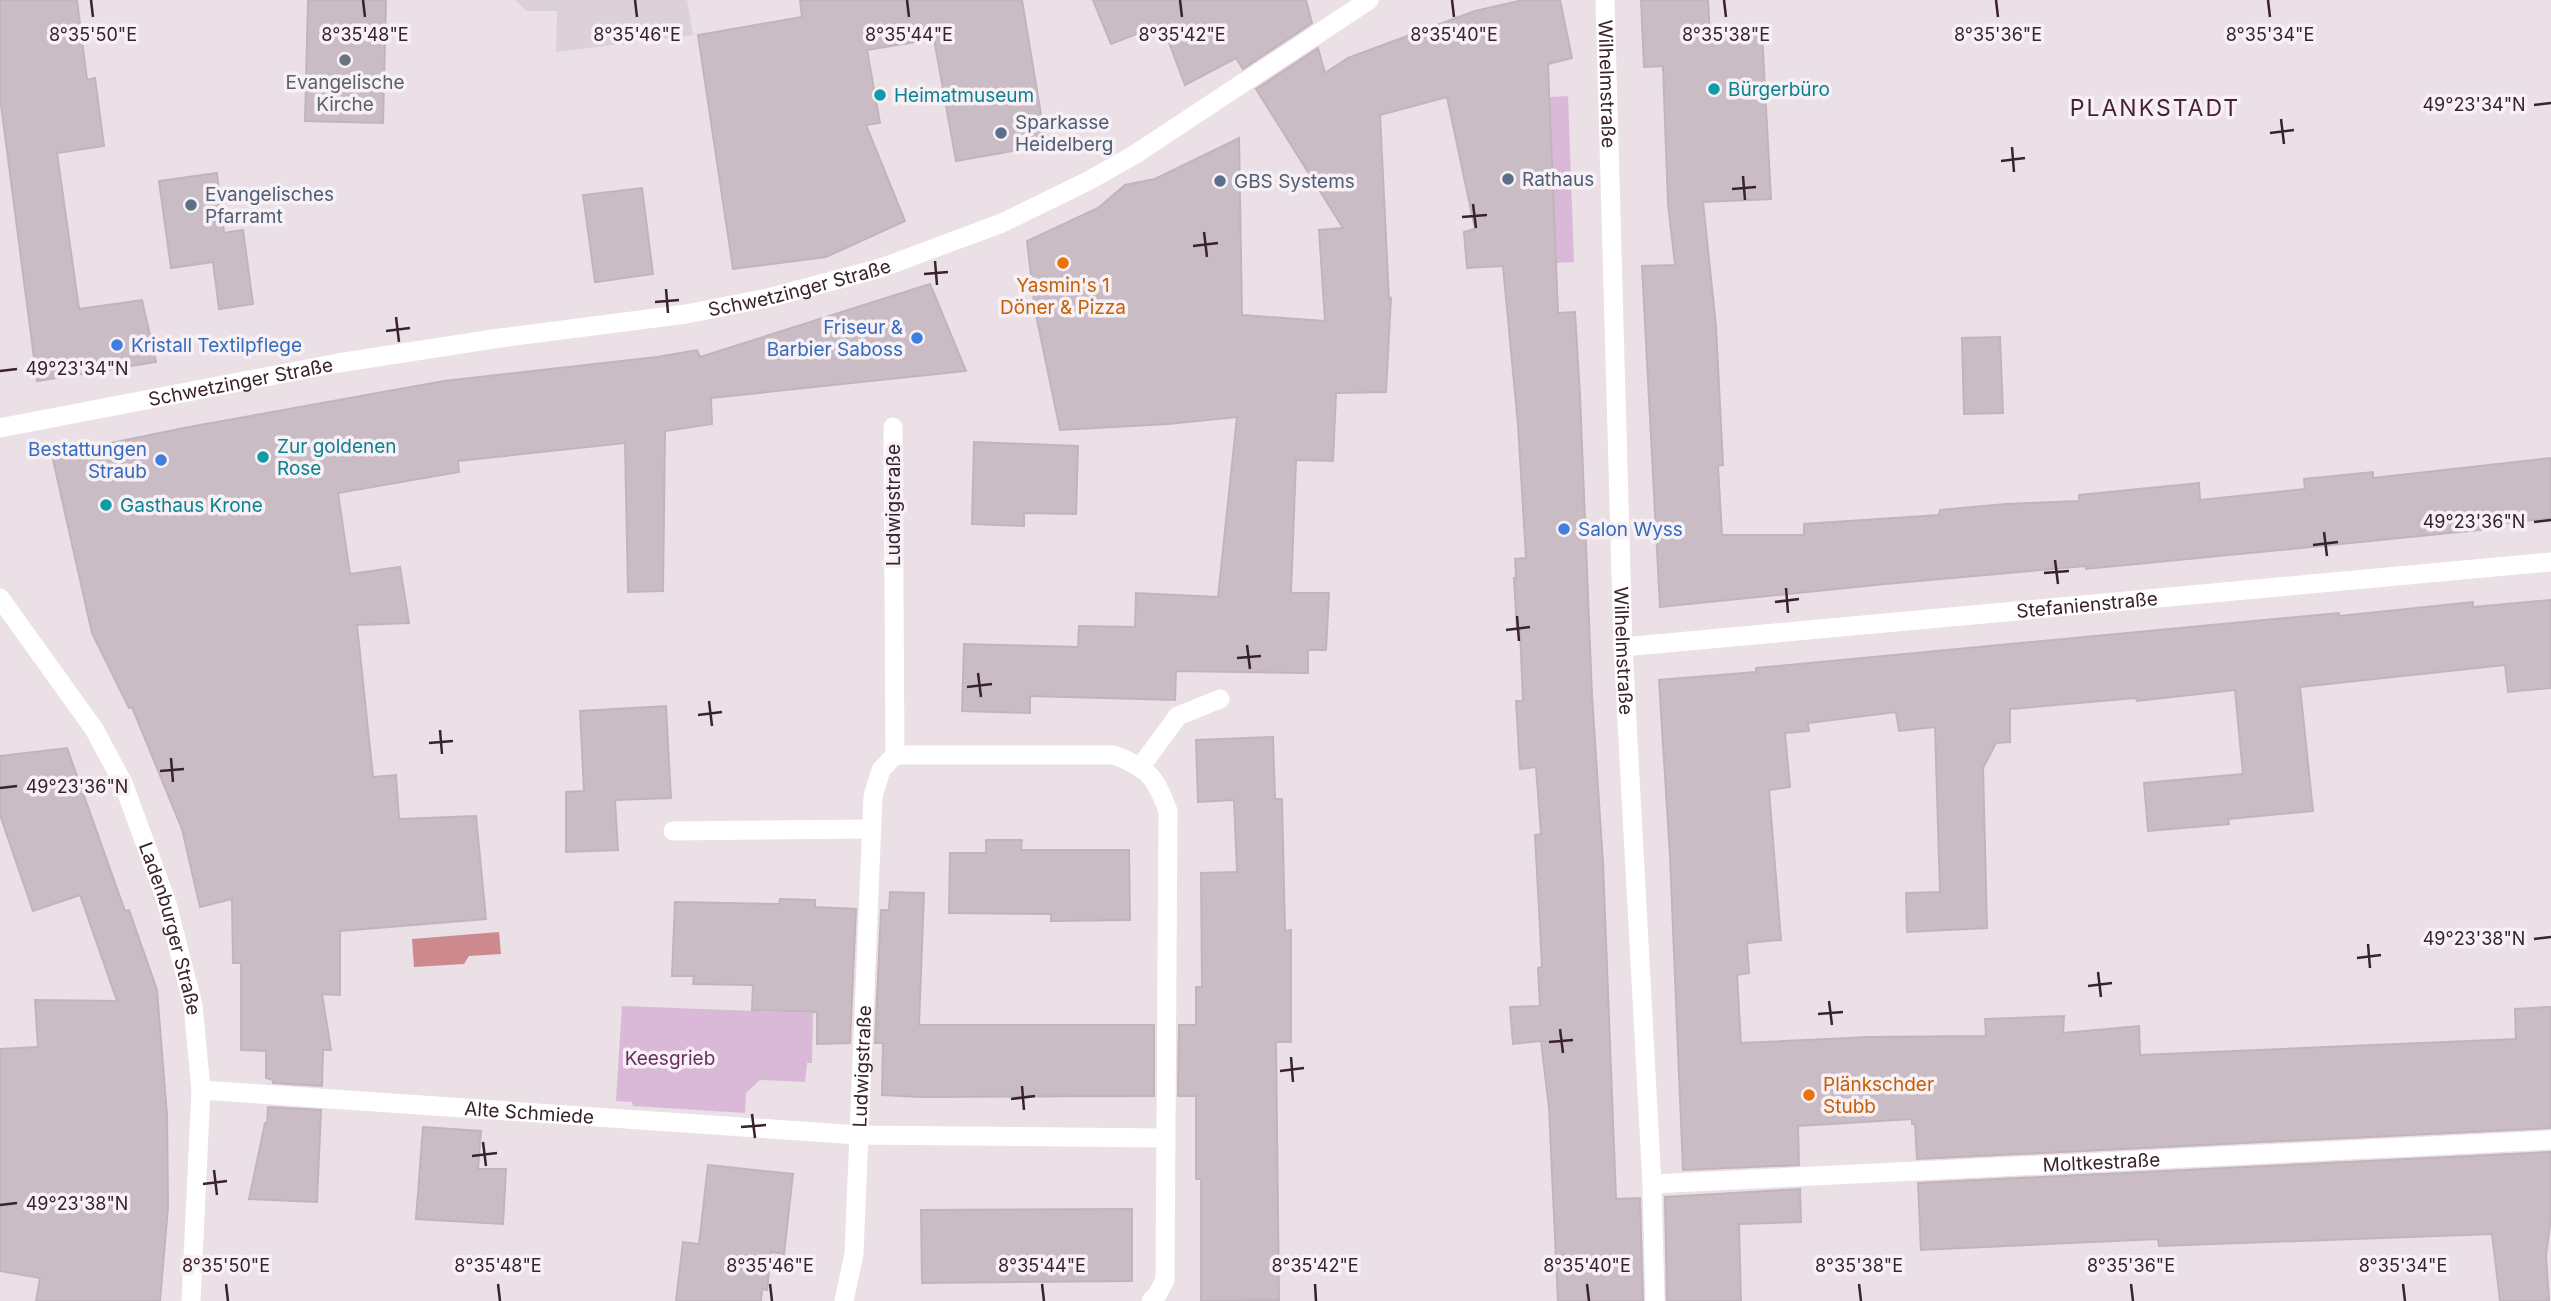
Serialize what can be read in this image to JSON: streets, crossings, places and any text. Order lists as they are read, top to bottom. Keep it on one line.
{"streets":{"street":["Wilhelmstraße","Schwetzinger Straße","Ludwigstraße","Stefanienstraße","Ladenburger Straße","Alte Schmiede","Moltkestraße"]},"crossings":[["Wilhelmstraße","Stefanienstraße"],["Wilhelmstraße","Moltkestraße"],["Ludwigstraße","Alte Schmiede"],["Ladenburger Straße","Alte Schmiede"]],"districts":["PLANKSTADT"],"parks":["Keesgrieb"],"places":["Evangelische Kirche","Bürgerbüro","Heimatmuseum","Sparkasse Heidelberg","Rathaus","GBS Systems","Evangelisches Pfarramt","Yasmin's 1 Döner & Pizza","Friseur & Barbier Saboss","Kristall Textilpflege","Zur goldenen Rose","Bestattungen Straub","Gasthaus Krone","Salon Wyss","Plänkschder Stubb"],"coordinates":["8°35'50\"E","8°35'48\"E","8°35'46\"E","8°35'44\"E","8°35'42\"E","8°35'40\"E","8°35'38\"E","8°35'36\"E","8°35'34\"E","49°23'34\"N","49°23'36\"N","49°23'38\"N"]}
